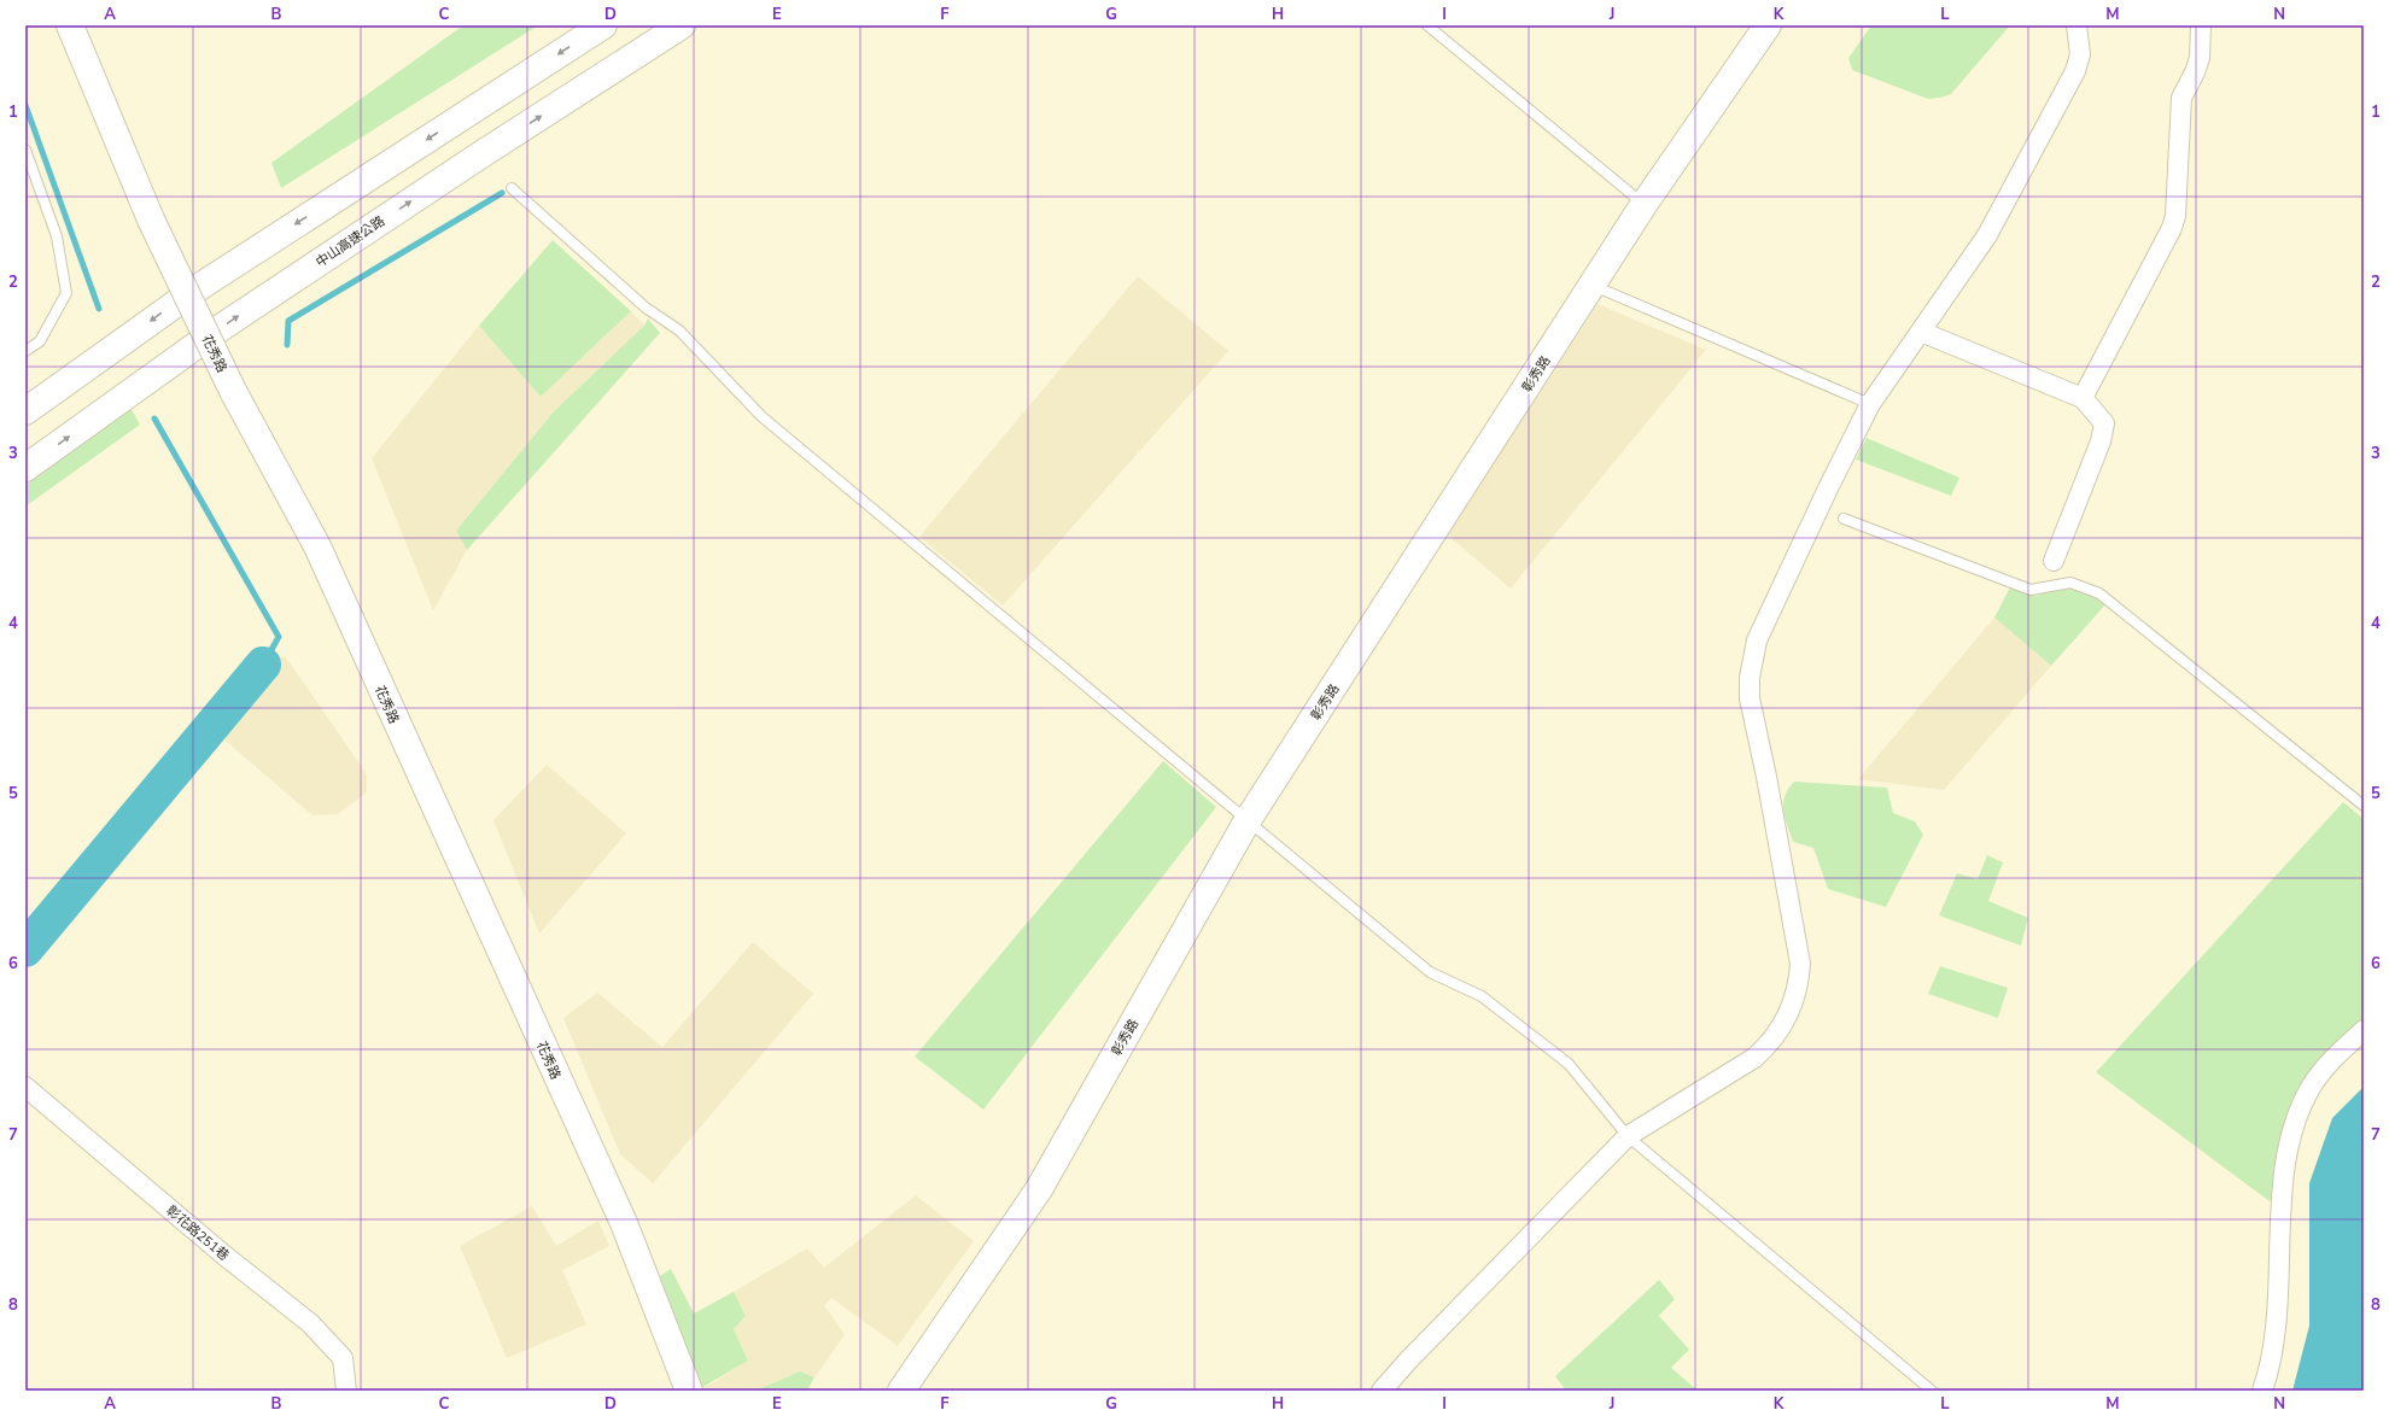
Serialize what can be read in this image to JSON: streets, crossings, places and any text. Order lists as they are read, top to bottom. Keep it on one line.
{"streets":{"main road":["中山高速公路","花秀路","彰秀路"],"street":["彰花路251巷"]},"grid":{"columns":["A","B","C","D","E","F","G","H","I","J","K","L","M","N"],"rows":["1","2","3","4","5","6","7","8"]}}
